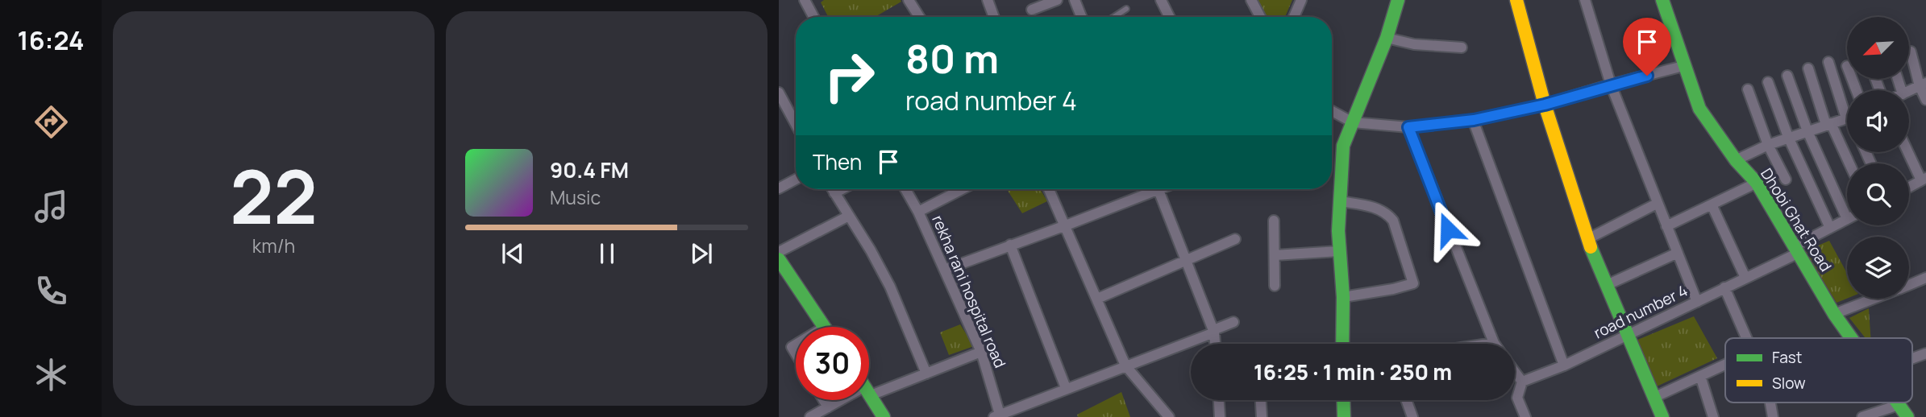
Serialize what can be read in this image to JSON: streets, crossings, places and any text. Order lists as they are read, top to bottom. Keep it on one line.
{"streets":{"main road":["Dhobi Ghat Road"],"street":["rekha rani hospital road","road number 4"]},"crossings":[["Dhobi Ghat Road","road number 4"]],"legend":["Fast","Slow"],"north":"bottom left","page":{"tabs":"16:24","tile":["22","km/h"],"turn":["80 m","road number 4"],"then":"Then","song":["90.4 FM","Music"],"limit":"30","trip":"16:25 · 1 min · 250 m"}}
